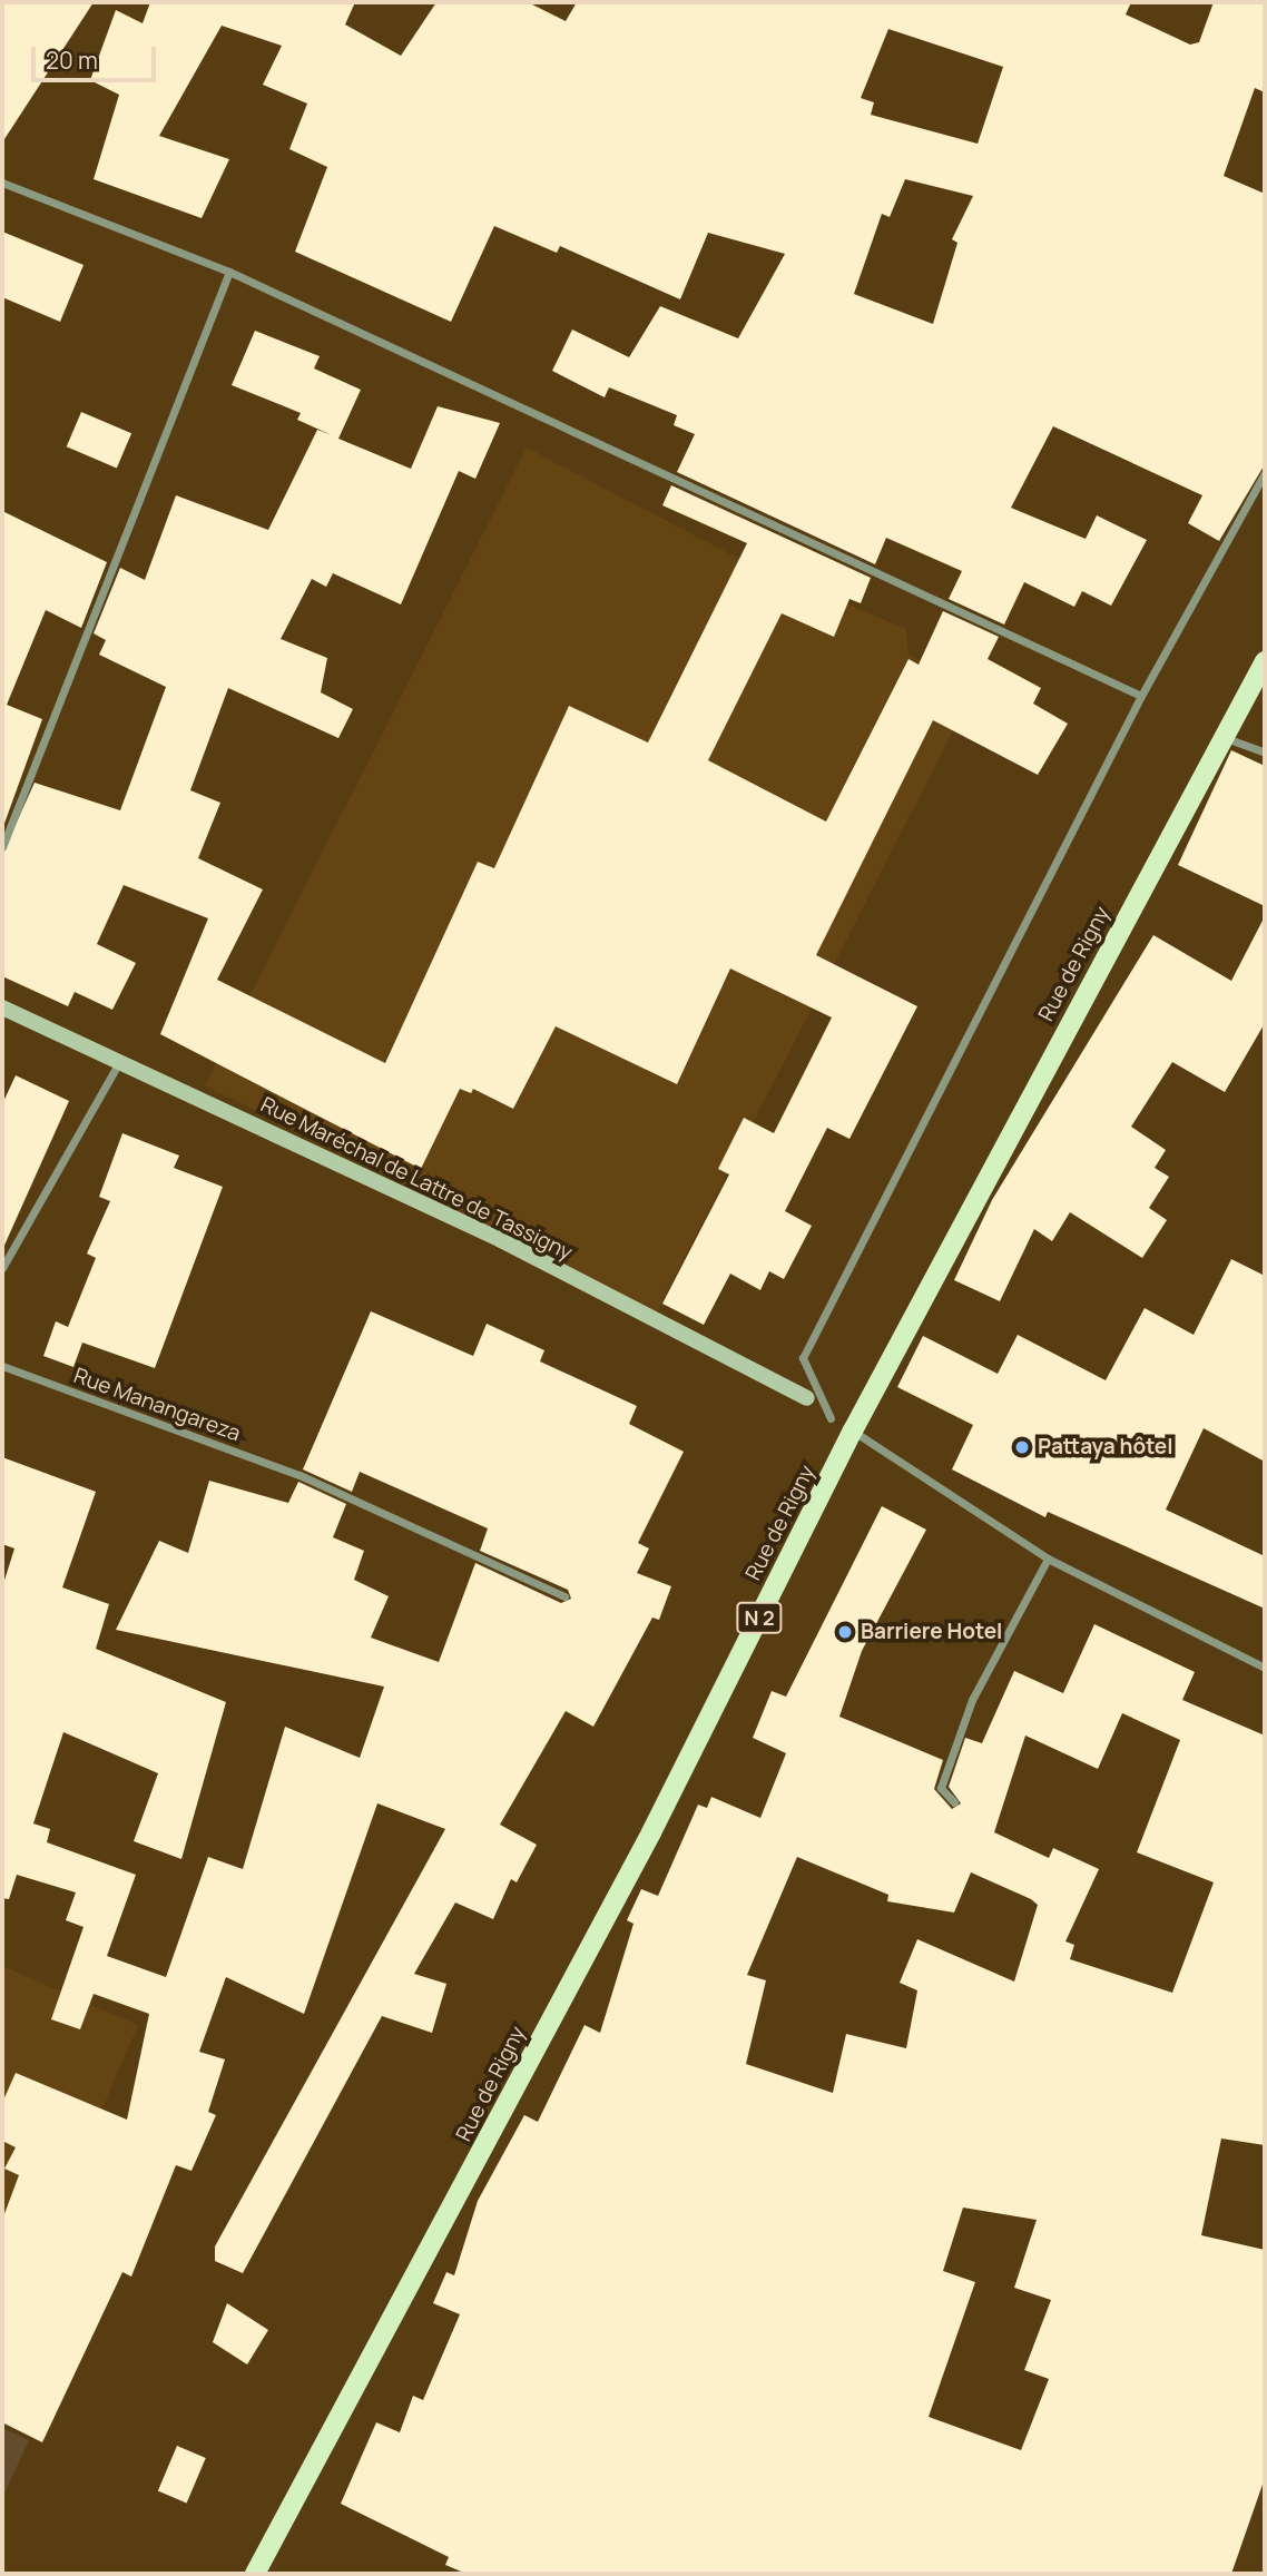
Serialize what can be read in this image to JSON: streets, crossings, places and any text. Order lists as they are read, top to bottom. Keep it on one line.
{"streets":{"main road":["Rue de Rigny","N 2"],"street":["Rue Maréchal de Lattre de Tassigny","Rue Manangareza"]},"places":["Pattaya hôtel","Barriere Hotel"],"scale_bar":"20 m"}
